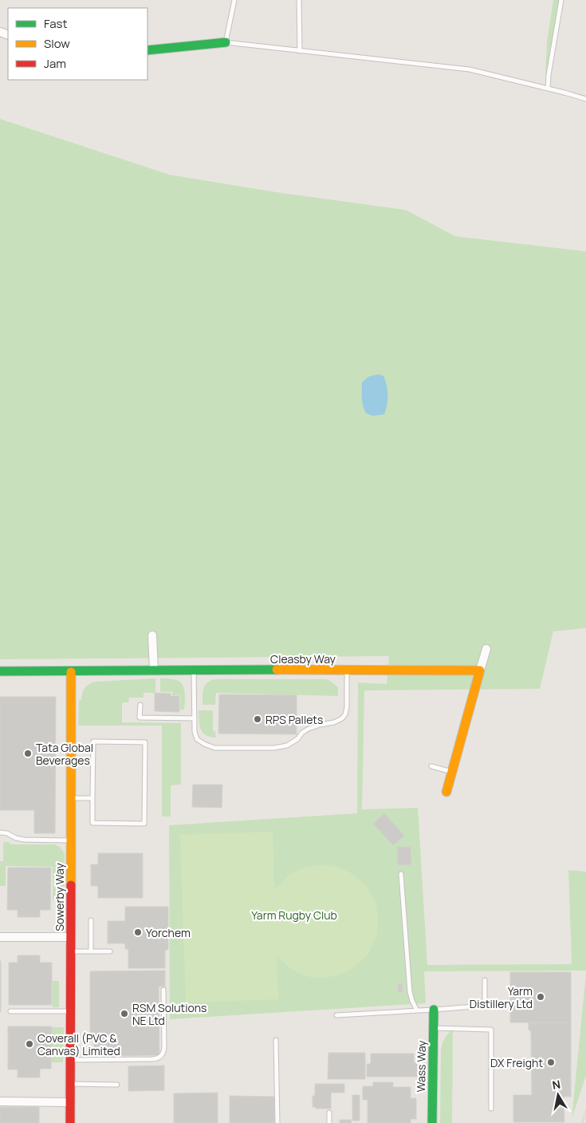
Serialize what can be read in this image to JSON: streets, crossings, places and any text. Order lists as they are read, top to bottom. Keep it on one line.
{"streets":{"street":["Cleasby Way","Sowerby Way","Wass Way"]},"crossings":[["Cleasby Way","Sowerby Way"]],"parks":["Yarm Rugby Club"],"places":["RPS Pallets","Tata Global Beverages","Yorchem","Yarm Distillery Ltd","RSM Solutions NE Ltd","Coverall (PVC & Canvas) Limited","DX Freight"],"legend":["Fast","Slow","Jam"],"north":"top"}
